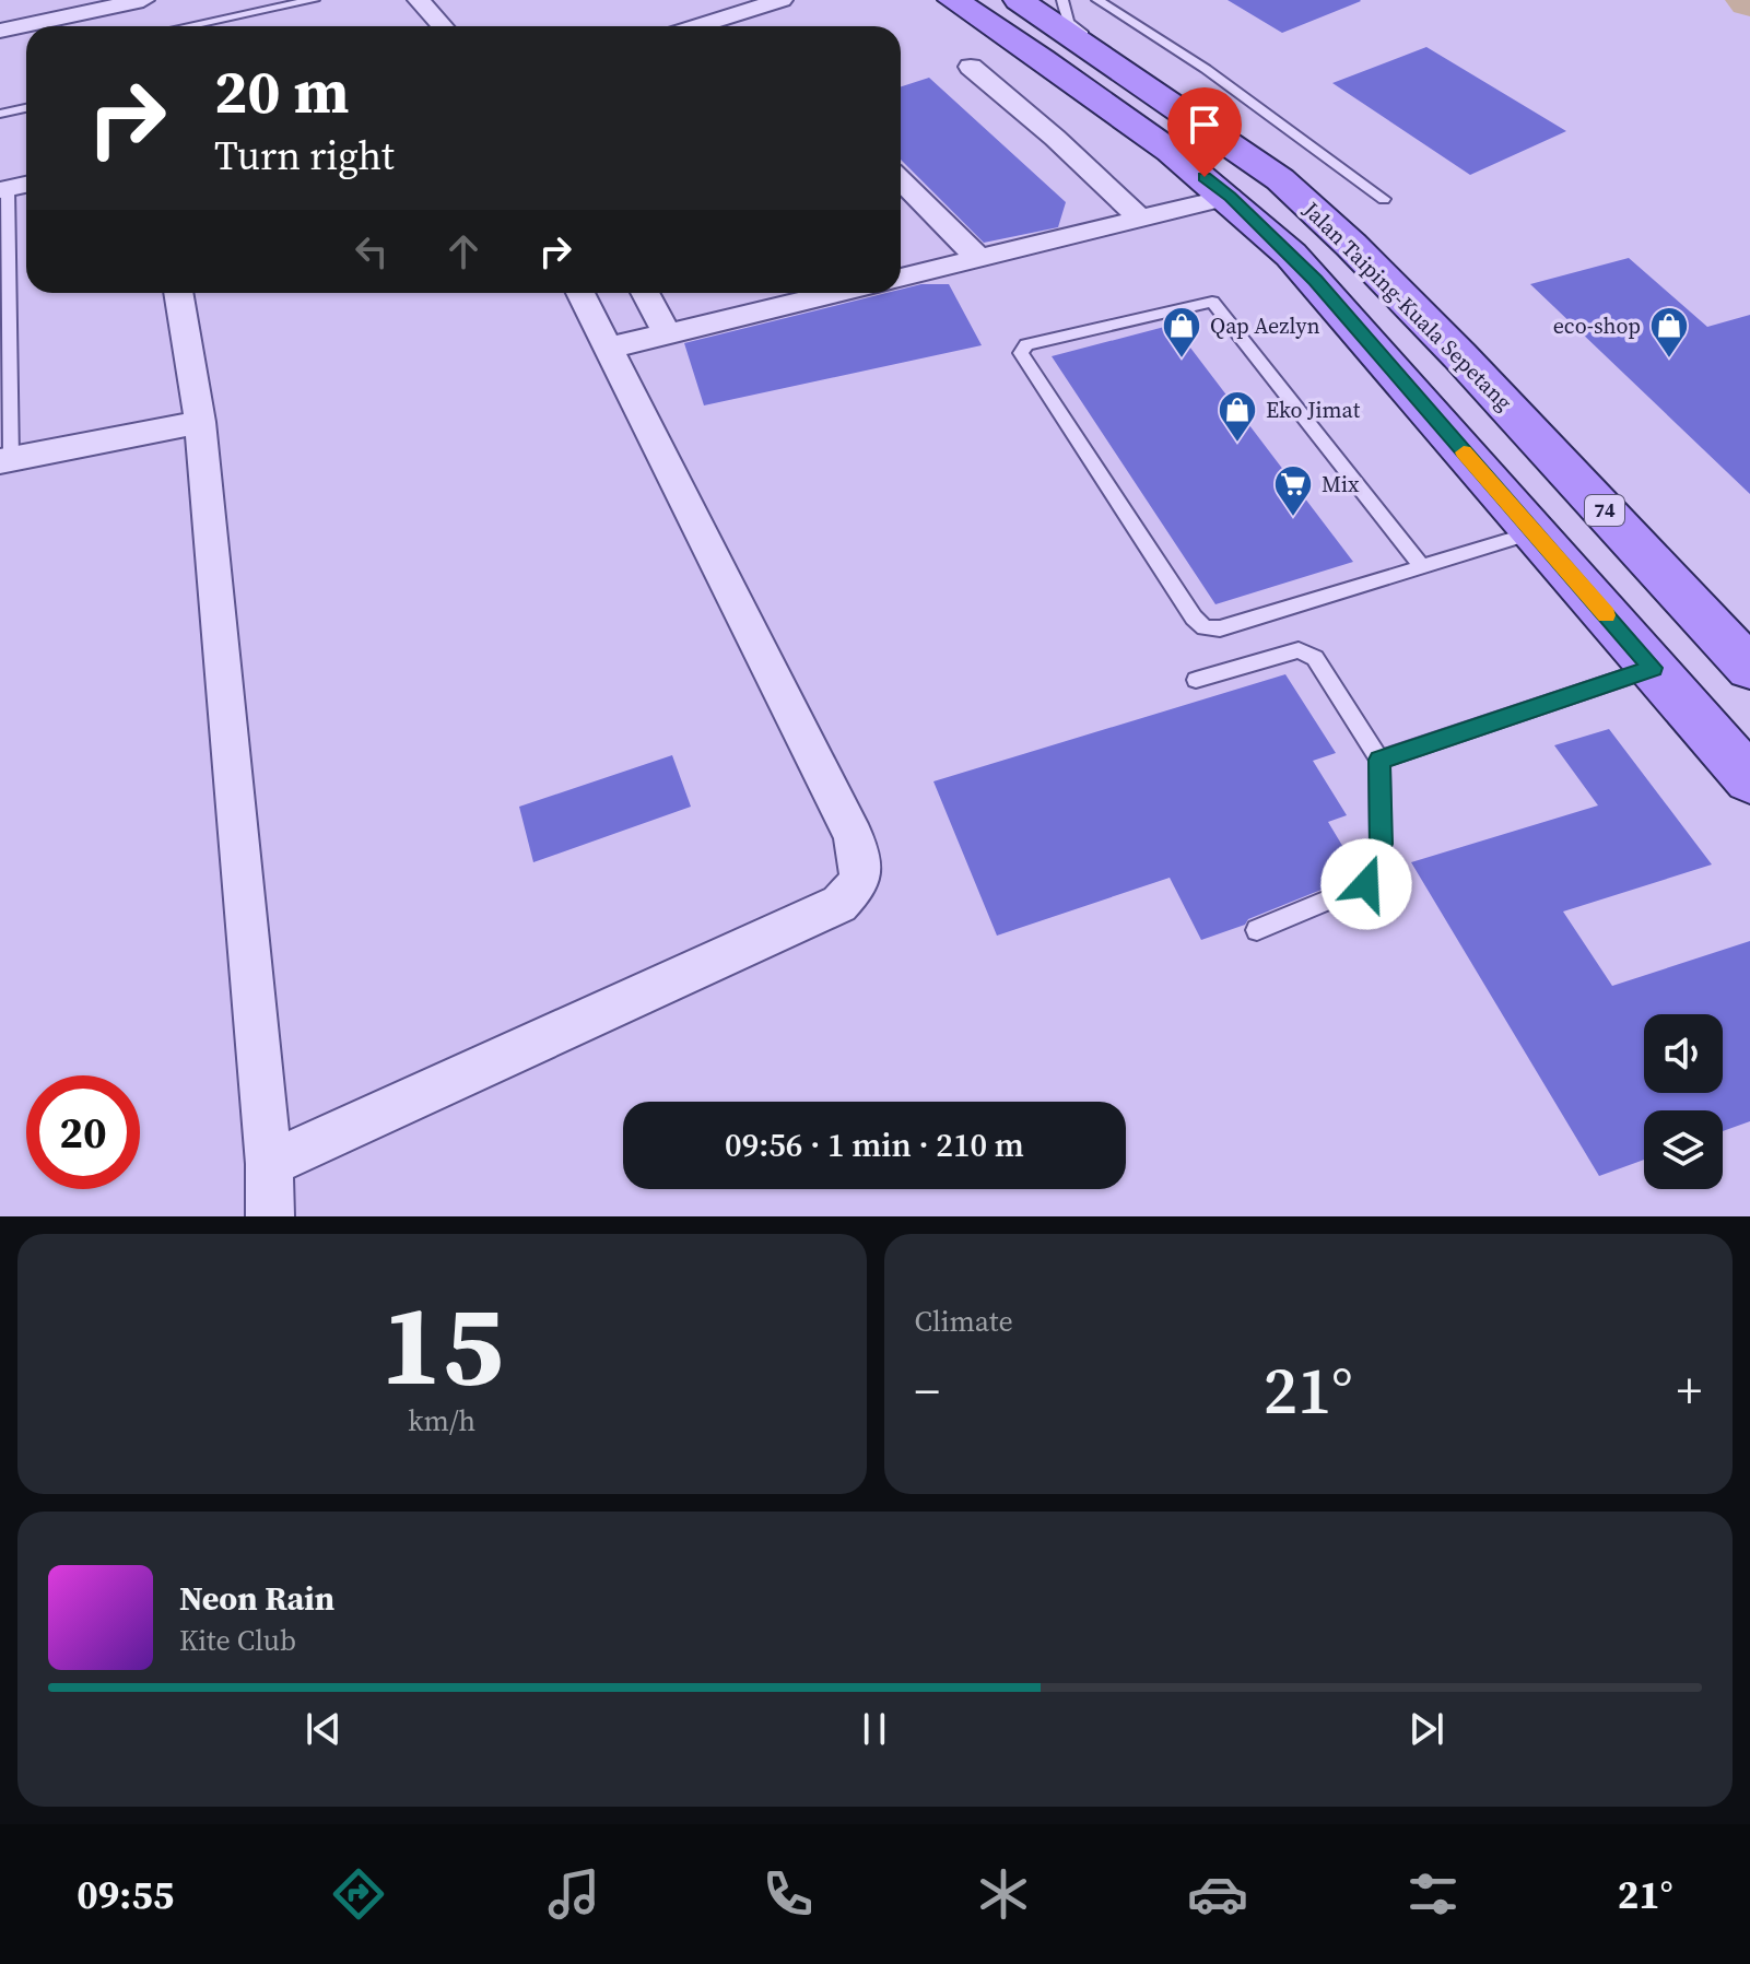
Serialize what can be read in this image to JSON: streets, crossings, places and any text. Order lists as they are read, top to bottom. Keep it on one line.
{"streets":{"main road":["Jalan Taiping-Kuala Sepetang","74"]},"places":{"shop":["Qap Aezlyn","eco-shop","Eko Jimat"],"supermarket":["Mix"]},"page":{"turn":["20 m","Turn right"],"limit":"20","trip":"09:56 · 1 min · 210 m","tile":[["15","km/h"],"Climate"],"heat":["−","21°","+"],"song":["Neon Rain","Kite Club"],"tabs":["09:55","21°"]}}
